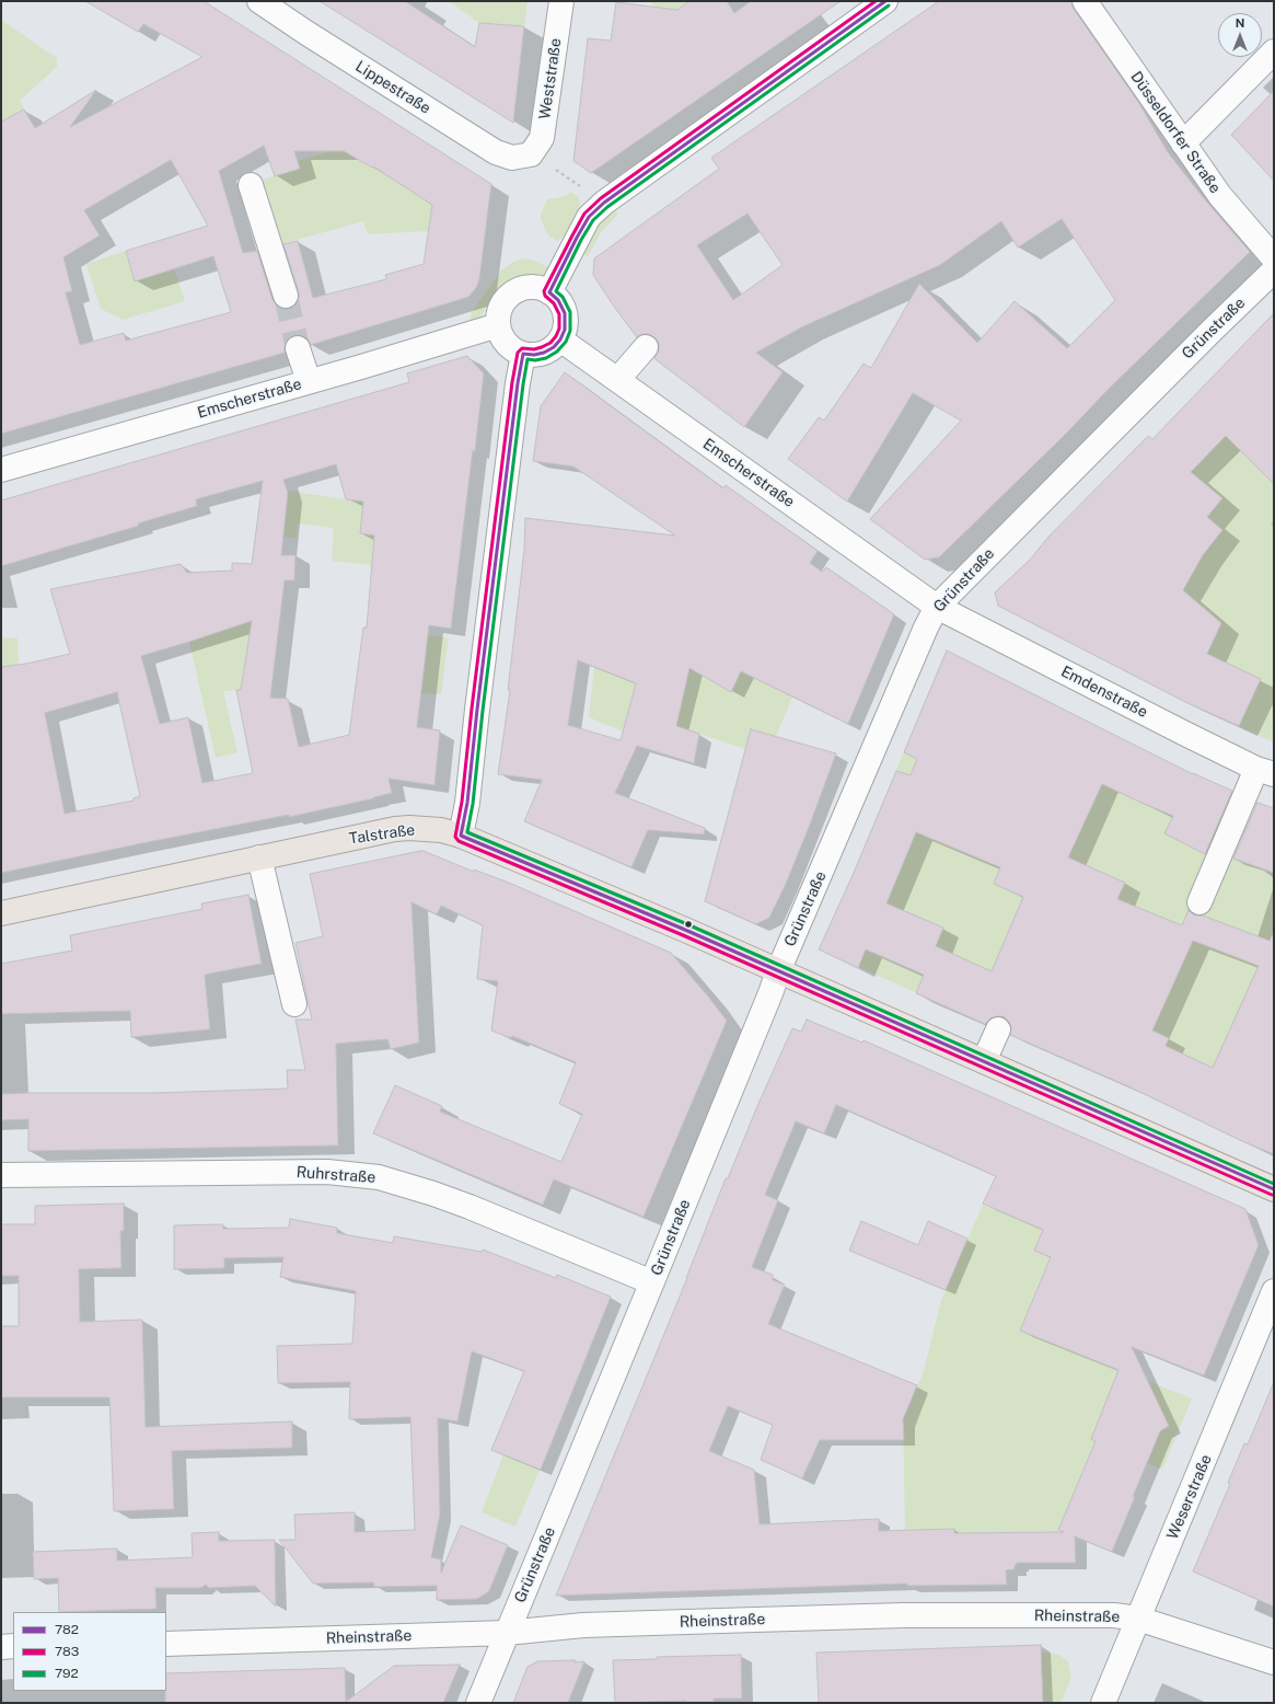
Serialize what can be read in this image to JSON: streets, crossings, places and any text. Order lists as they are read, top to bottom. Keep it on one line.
{"streets":{"main road":["Talstraße"],"street":["Weststraße","Lippestraße","Düsseldorfer Straße","Grünstraße","Emscherstraße","Emdenstraße","Ruhrstraße","Weserstraße","Rheinstraße"]},"crossings":[["Weststraße","Lippestraße"],["Grünstraße","Emscherstraße"],["Grünstraße","Emdenstraße"],["Grünstraße","Talstraße"],["Grünstraße","Ruhrstraße"],["Grünstraße","Rheinstraße"],["Emscherstraße","Emdenstraße"],["Weserstraße","Rheinstraße"]],"lines":["transit line 782","transit line 783","transit line 792"],"legend":["782","783","792"],"north":"top"}
